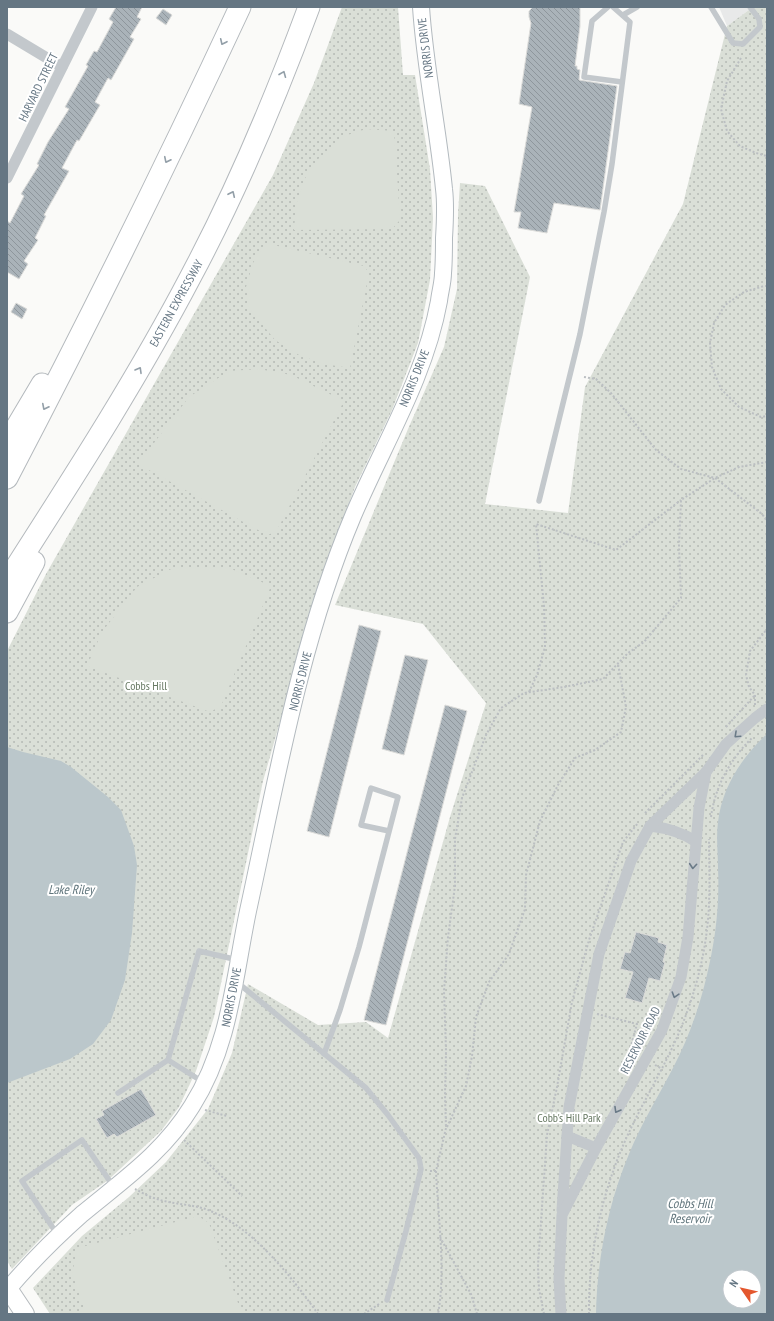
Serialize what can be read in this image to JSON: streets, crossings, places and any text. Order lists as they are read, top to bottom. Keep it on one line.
{"streets":{"highway":["EASTERN EXPRESSWAY"],"street":["NORRIS DRIVE","HARVARD STREET","RESERVOIR ROAD"]},"water":["Lake Riley","Cobbs Hill Reservoir"],"parks":["Cobbs Hill","Cobb's Hill Park"],"north":"top left"}
